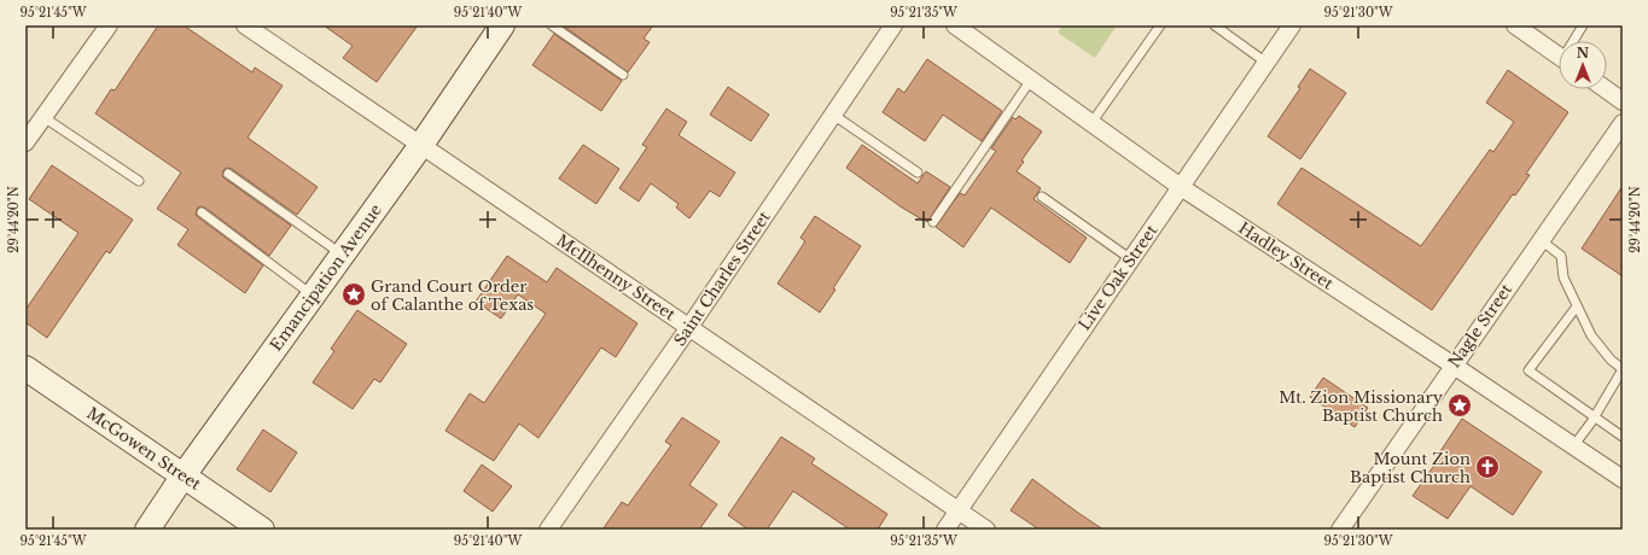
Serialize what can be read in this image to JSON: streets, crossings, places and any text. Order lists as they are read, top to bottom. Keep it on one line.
{"streets":{"main road":["Emancipation Avenue","McGowen Street"],"street":["Hadley Street","McIlhenny Street","Live Oak Street","Saint Charles Street","Nagle Street"]},"crossings":[["Hadley Street","Live Oak Street"],["Hadley Street","Nagle Street"],["Emancipation Avenue","McIlhenny Street"],["Emancipation Avenue","McGowen Street"],["McIlhenny Street","Live Oak Street"],["McIlhenny Street","Saint Charles Street"]],"places":{"place":["Grand Court Order of Calanthe of Texas","Mt. Zion Missionary Baptist Church"],"church":["Mount Zion Baptist Church"]},"north":"top","coordinates":["95°21'45\"W","95°21'40\"W","95°21'35\"W","95°21'30\"W","29°44'20\"N"]}
